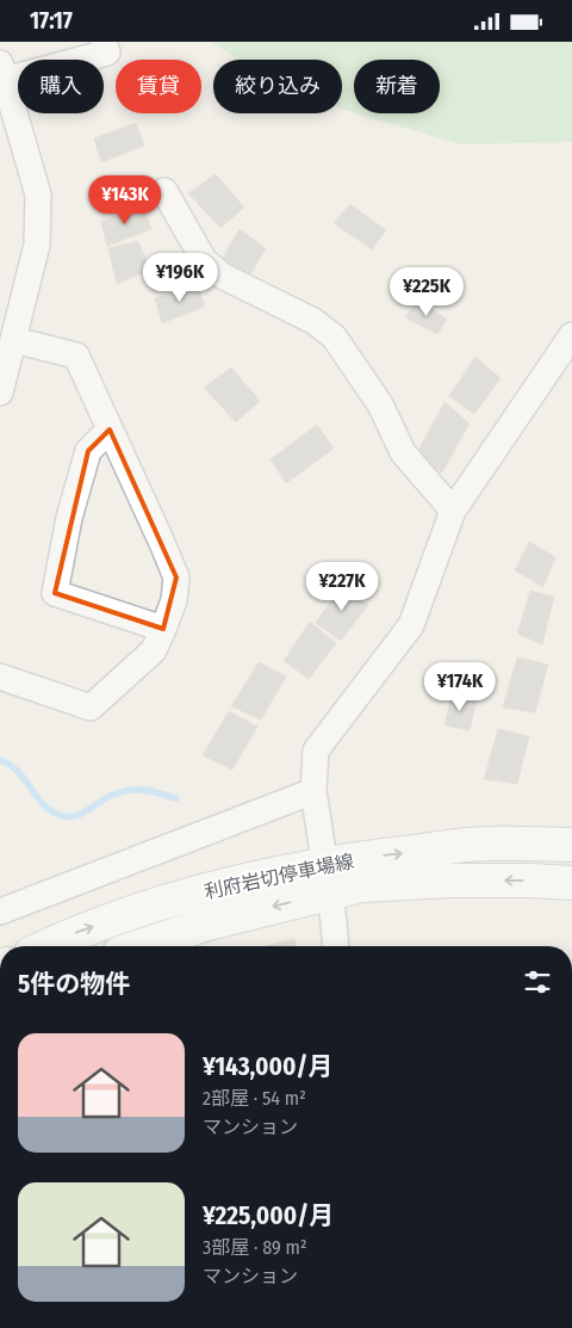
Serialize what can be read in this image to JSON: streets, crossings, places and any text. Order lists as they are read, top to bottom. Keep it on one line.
{"streets":{"main road":["利府岩切停車場線"]},"page":{"status":"17:17","chip":["購入","賃貸","絞り込み","新着"],"price":["¥143K","¥196K","¥225K","¥227K","¥174K"],"heading":"5件の物件","list":[{"name":"¥143,000/月","note":"2部屋 · 54 m² · マンション"},{"name":"¥225,000/月","note":"3部屋 · 89 m² · マンション"}]}}
